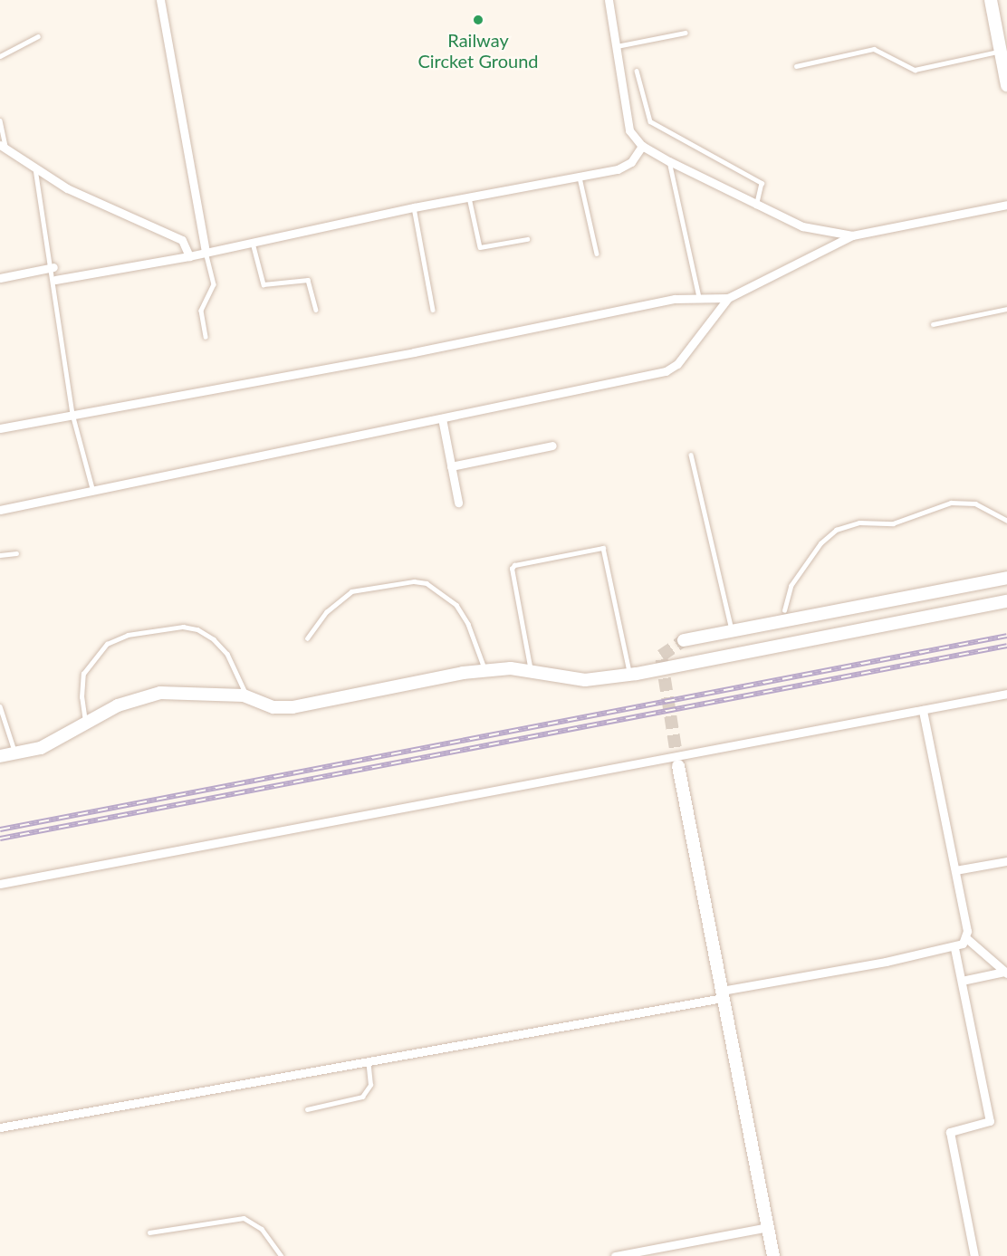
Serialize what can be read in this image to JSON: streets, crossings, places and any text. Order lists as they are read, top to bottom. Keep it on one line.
{"places":["Railway Circket Ground"]}
